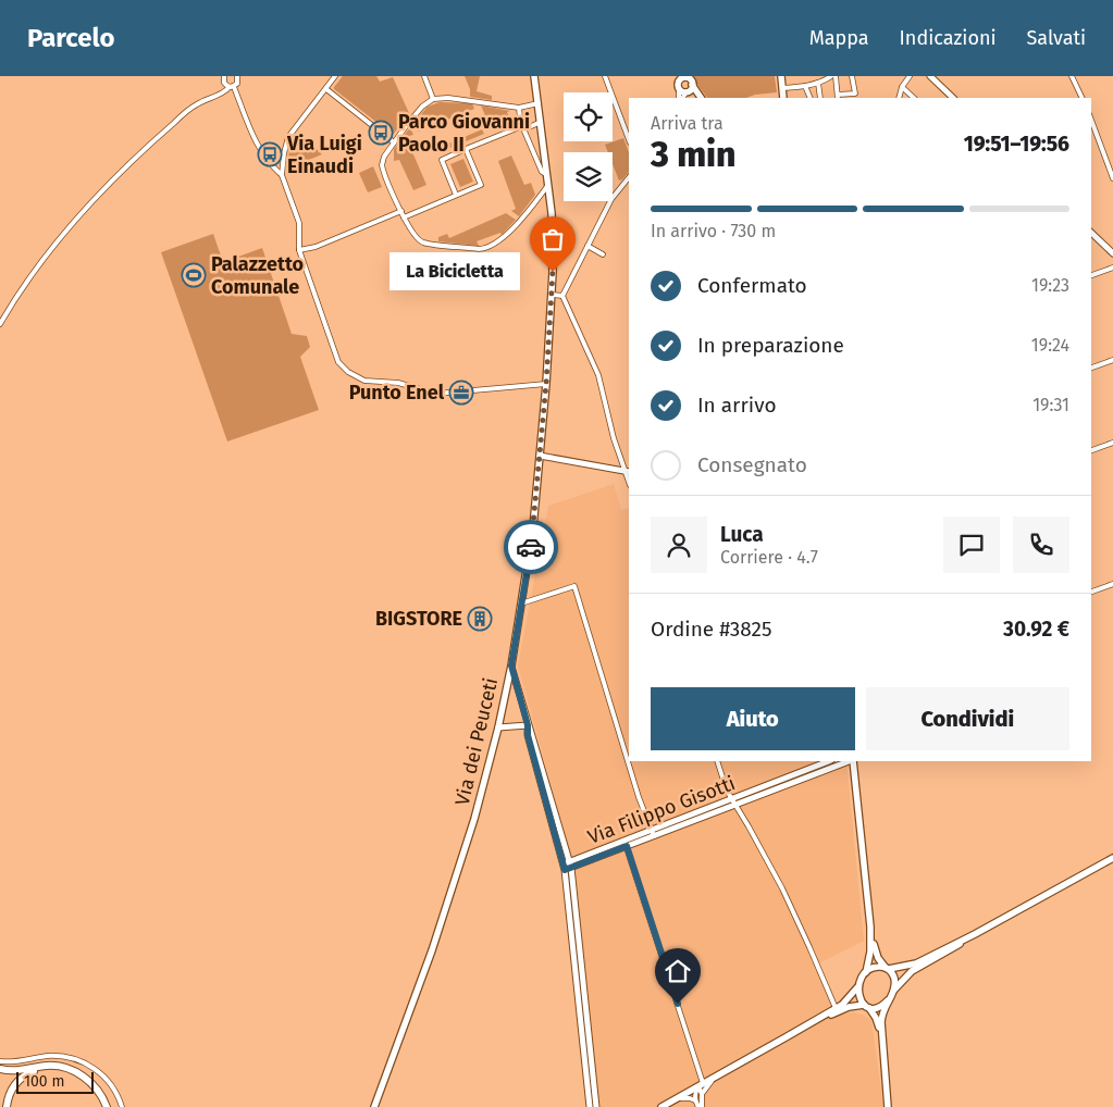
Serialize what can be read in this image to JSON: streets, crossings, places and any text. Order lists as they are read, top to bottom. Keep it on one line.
{"streets":{"main road":["Via dei Peuceti"],"street":["Via Filippo Gisotti"]},"places":{"bus stop":["Parco Giovanni Paolo II","Via Luigi Einaudi"],"other":["La Bicicletta"],"sports":["Palazzetto Comunale"],"office":["Punto Enel"],"building":["BIGSTORE"]},"scale_bar":"100 m","page":{"header":"Parcelo","nav":["Mappa","Indicazioni","Salvati"],"heading":["3 min","Arriva tra","19:51–19:56"],"panel":["Luca","Corriere · 4.7","Ordine #3825","30.92 €"],"bar":"In arrivo · 730 m","bubble":"La Bicicletta","list":[["Confermato","19:23"],["In preparazione","19:24"],["In arrivo","19:31"],"Consegnato"],"buttons":["Aiuto","Condividi"],"scale":"100 m"}}
